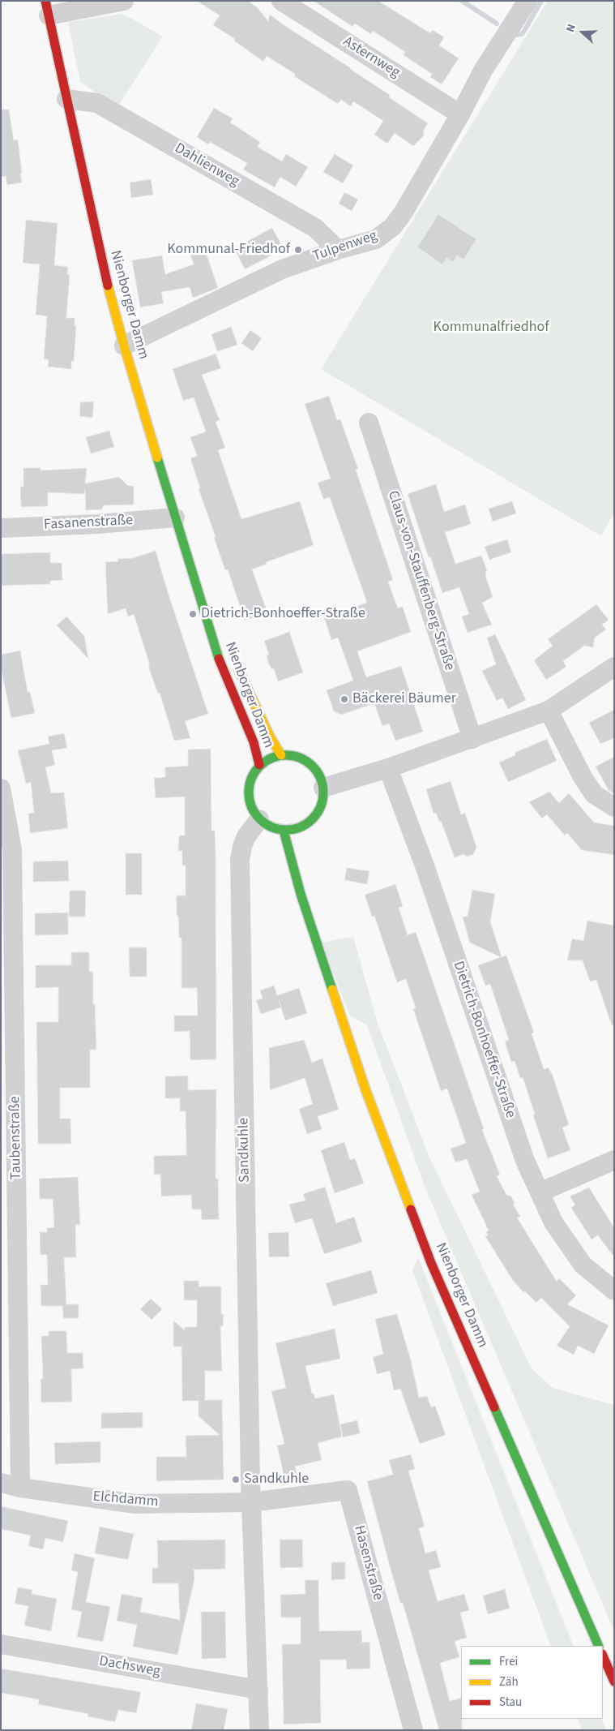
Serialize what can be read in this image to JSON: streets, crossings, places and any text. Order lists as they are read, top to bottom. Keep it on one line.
{"streets":{"street":["Asternweg","Dahlienweg","Tulpenweg","Nienborger Damm","Fasanenstraße","Claus-von-Stauffenberg-Straße","Dietrich-Bonhoeffer-Straße","Taubenstraße","Sandkuhle","Elchdamm","Hasenstraße","Dachsweg"]},"crossings":[["Asternweg","Tulpenweg"],["Dahlienweg","Tulpenweg"],["Dahlienweg","Nienborger Damm"],["Tulpenweg","Nienborger Damm"],["Nienborger Damm","Fasanenstraße"],["Nienborger Damm","Sandkuhle"],["Taubenstraße","Elchdamm"],["Sandkuhle","Elchdamm"],["Sandkuhle","Hasenstraße"],["Sandkuhle","Dachsweg"],["Elchdamm","Hasenstraße"]],"parks":["Kommunalfriedhof"],"places":["Kommunal-Friedhof","Dietrich-Bonhoeffer-Straße","Bäckerei Bäumer","Sandkuhle"],"legend":["Frei","Zäh","Stau"],"north":"left"}
